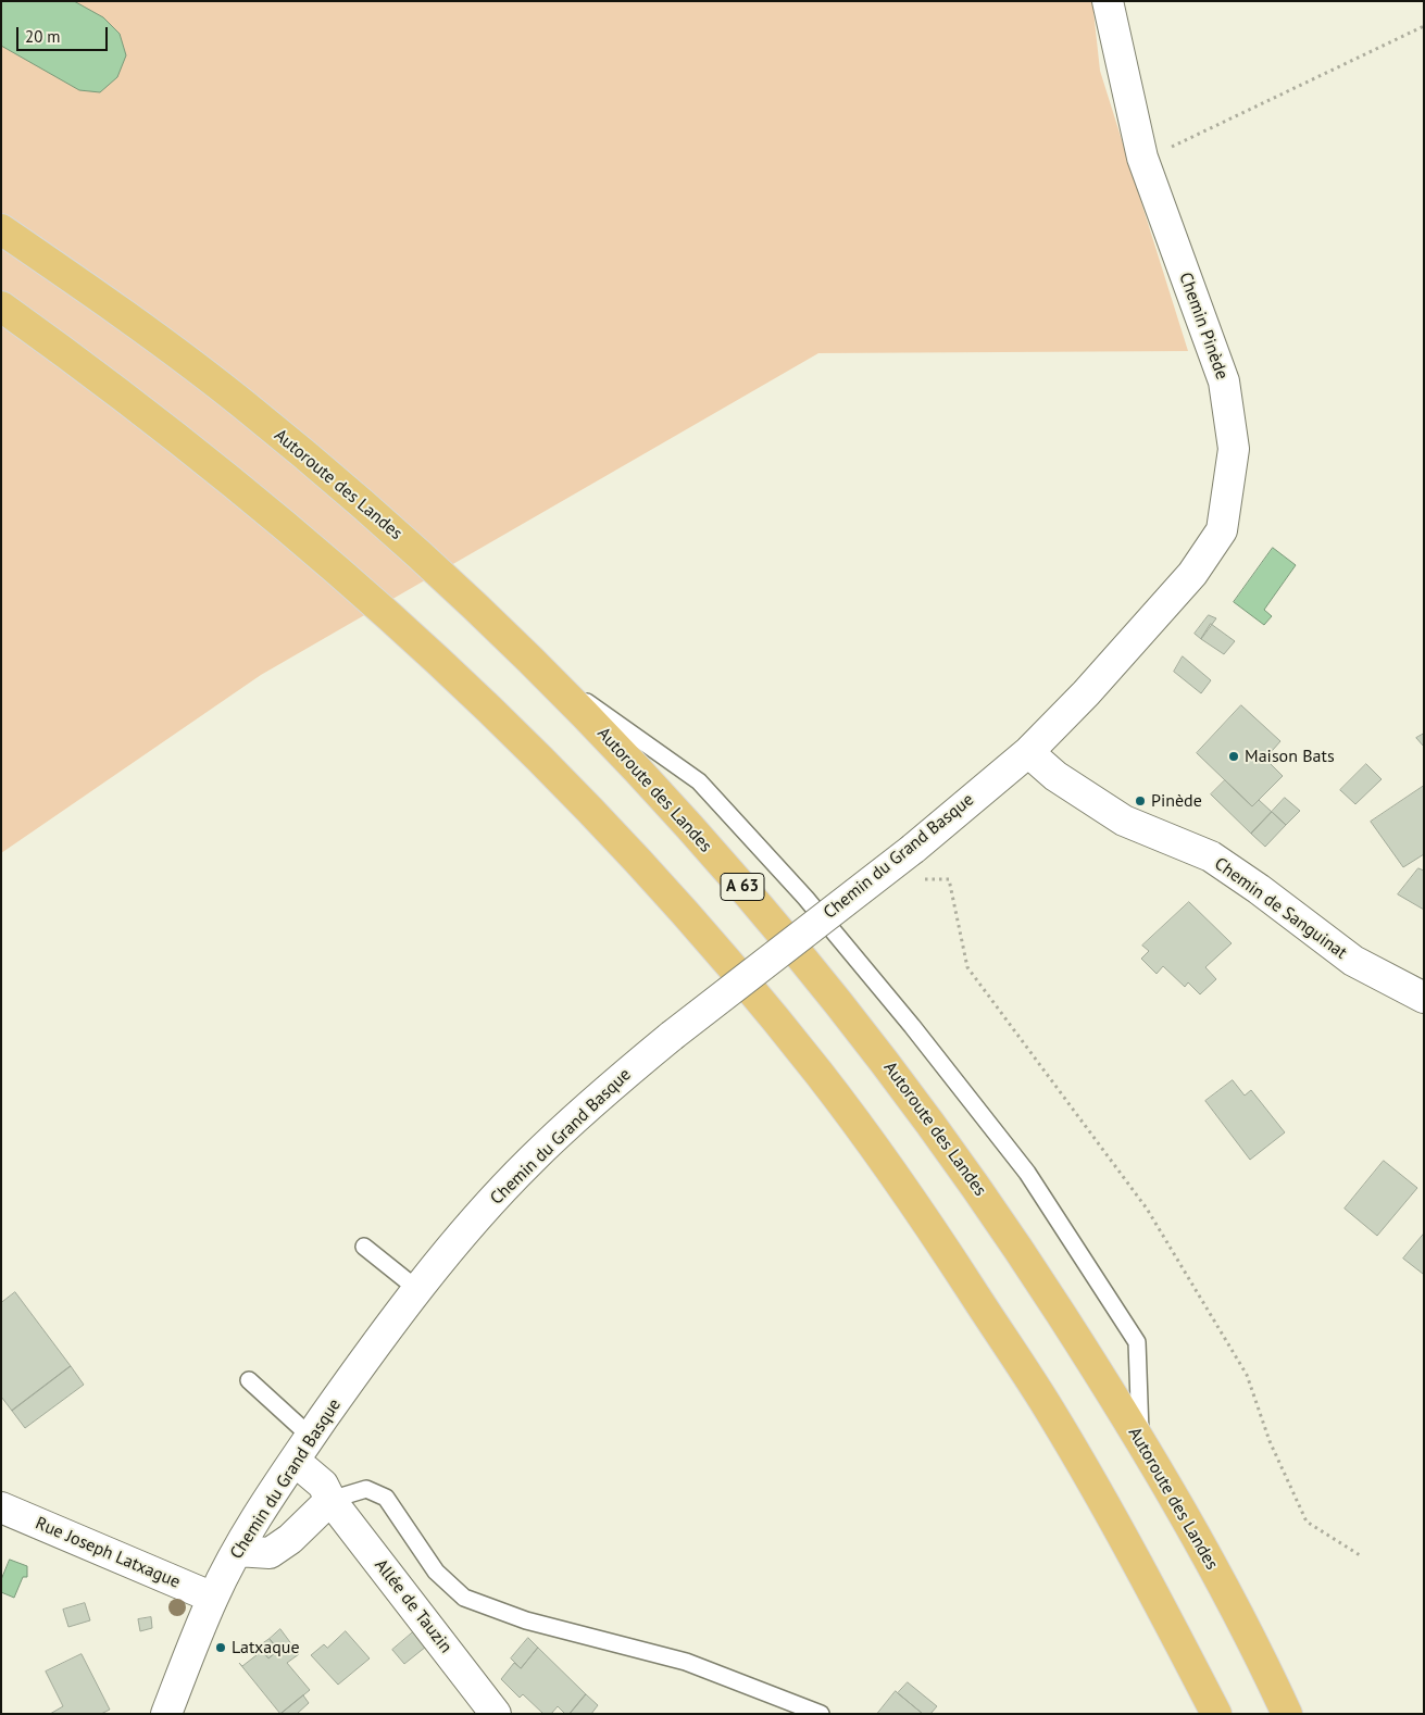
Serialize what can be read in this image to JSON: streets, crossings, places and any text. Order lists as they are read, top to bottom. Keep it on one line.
{"streets":{"highway":["Autoroute des Landes","A 63"],"street":["Chemin Pinède","Chemin du Grand Basque","Chemin de Sanguinat","Rue Joseph Latxague","Allée de Tauzin"]},"crossings":[["Chemin Pinède","Chemin du Grand Basque"],["Chemin Pinède","Chemin de Sanguinat"],["Chemin du Grand Basque","Chemin de Sanguinat"],["Chemin du Grand Basque","Rue Joseph Latxague"],["Chemin du Grand Basque","Allée de Tauzin"]],"places":["Maison Bats","Pinède","Latxaque"],"scale_bar":"20 m"}
